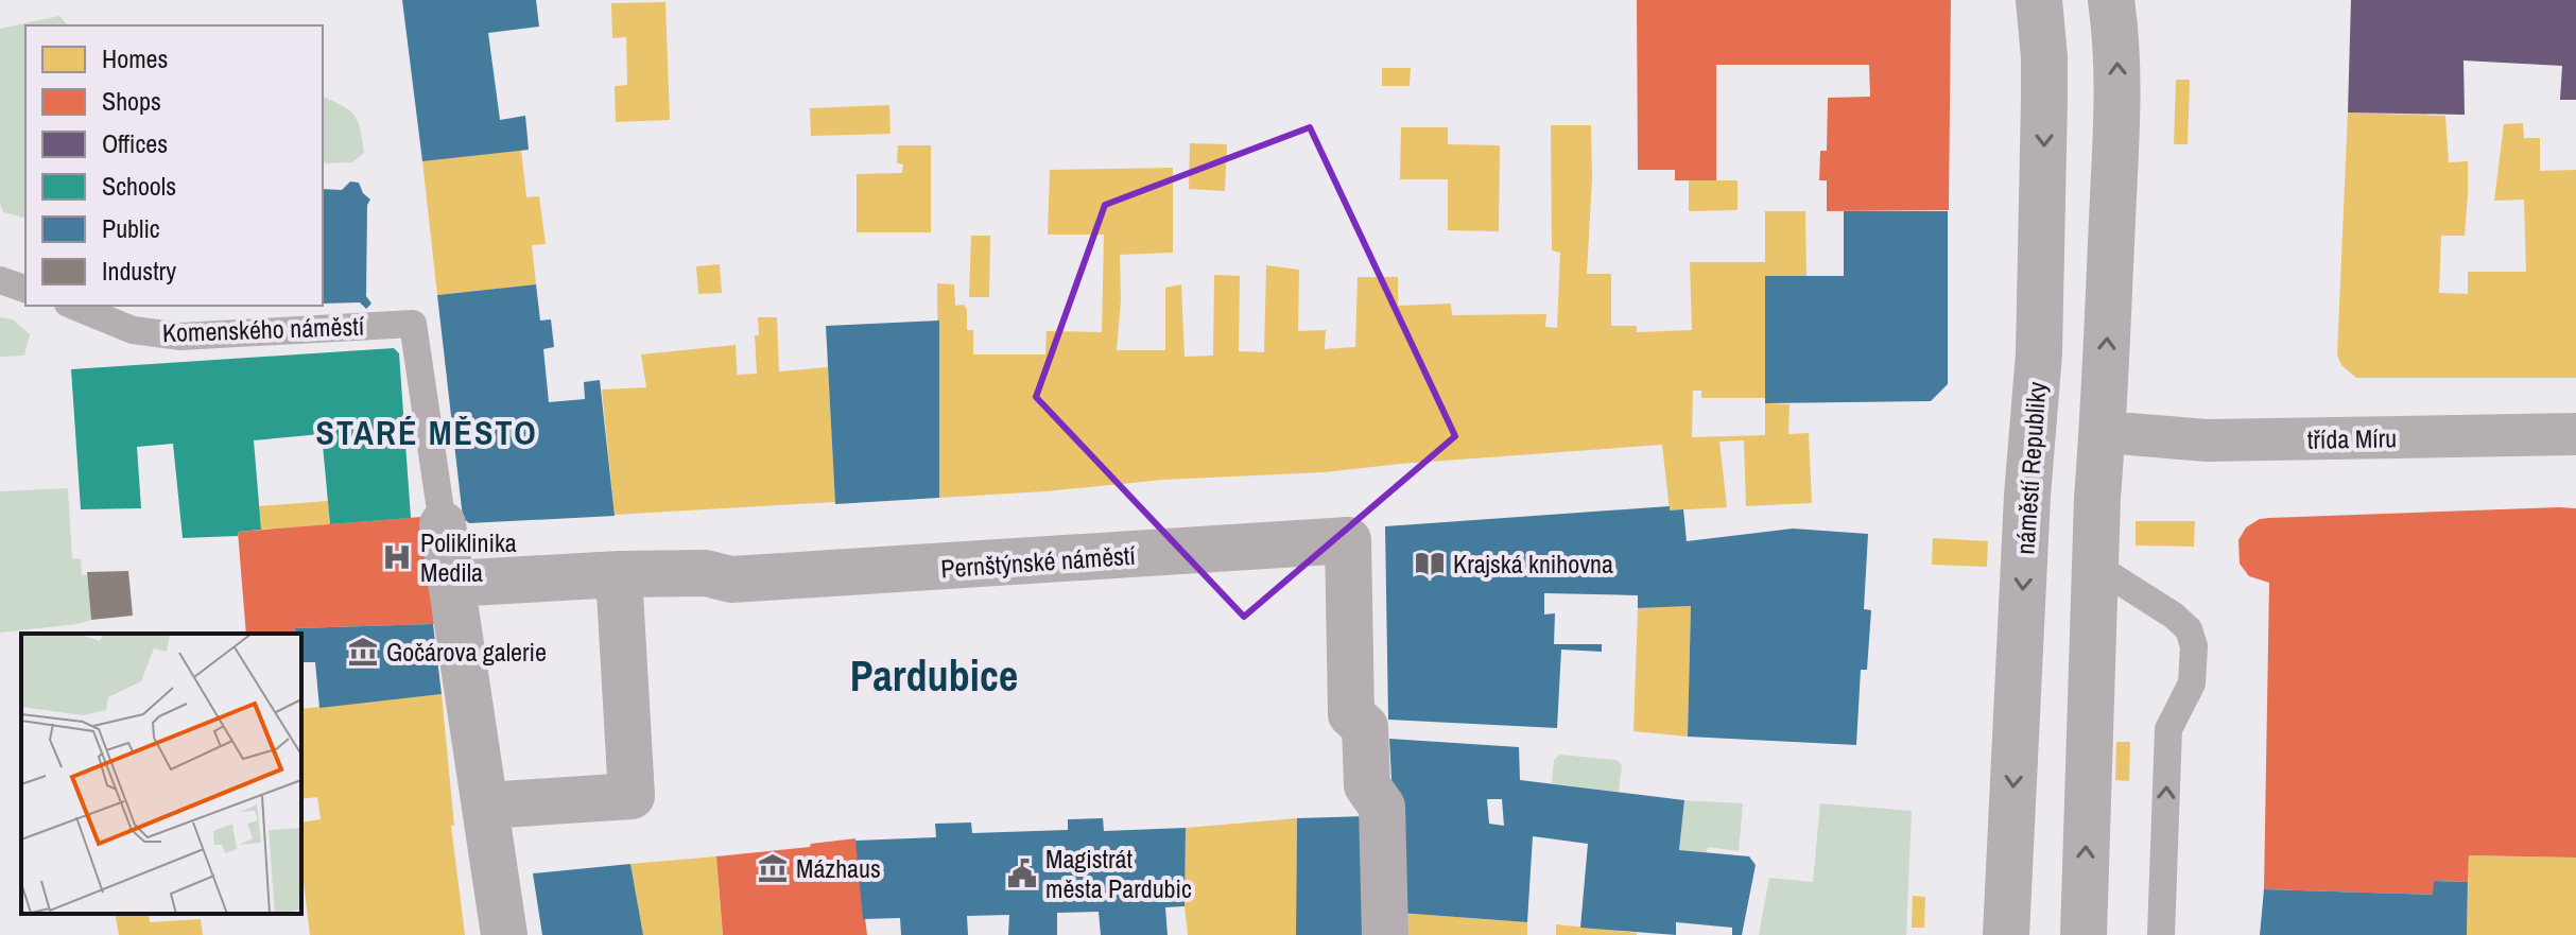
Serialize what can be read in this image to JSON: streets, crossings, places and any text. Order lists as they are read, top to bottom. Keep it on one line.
{"streets":{"street":["třída Míru","náměstí Republiky","Pernštýnské náměstí"],"lane":["Komenského náměstí"]},"districts":["STARÉ MĚSTO","Pardubice"],"places":{"hospital":["Poliklinika Medila"],"library":["Krajská knihovna"],"museum":["Gočárova galerie","Mázhaus"],"public building":["Magistrát města Pardubic"]},"legend":["Homes","Shops","Offices","Schools","Public","Industry"]}
